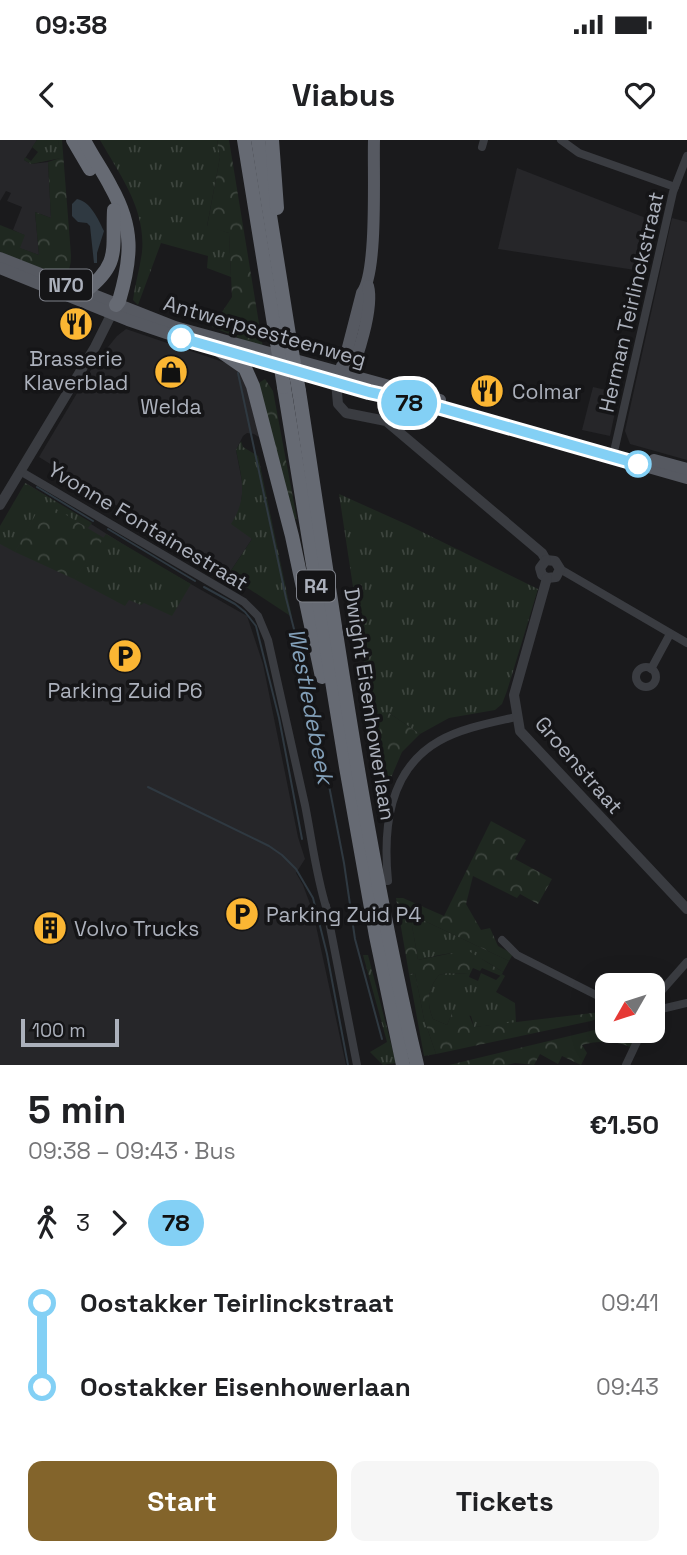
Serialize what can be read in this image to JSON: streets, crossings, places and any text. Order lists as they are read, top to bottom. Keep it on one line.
{"streets":{"highway":["R4","Dwight Eisenhowerlaan"],"main road":["N70","Antwerpsesteenweg"],"street":["Herman Teirlinckstraat","Yvonne Fontainestraat","Groenstraat"]},"crossings":[["Herman Teirlinckstraat","Antwerpsesteenweg"]],"water":["Westledebeek"],"places":{"restaurant":["Brasserie Klaverblad","Colmar"],"shop":["Welda"],"parking":["Parking Zuid P6","Parking Zuid P4"],"building":["Volvo Trucks"]},"lines":["bus line 78"],"scale_bar":"100 m","north":"bottom left","page":{"status":"09:38","header":"Viabus","on_map":"78","scale":"100 m","heading":["5 min","09:38 – 09:43 · Bus","€1.50"],"legs":["3","78"],"list":[{"name":"Oostakker Teirlinckstraat","value":"09:41"},{"name":"Oostakker Eisenhowerlaan","value":"09:43"}],"buttons":["Start","Tickets"]}}
